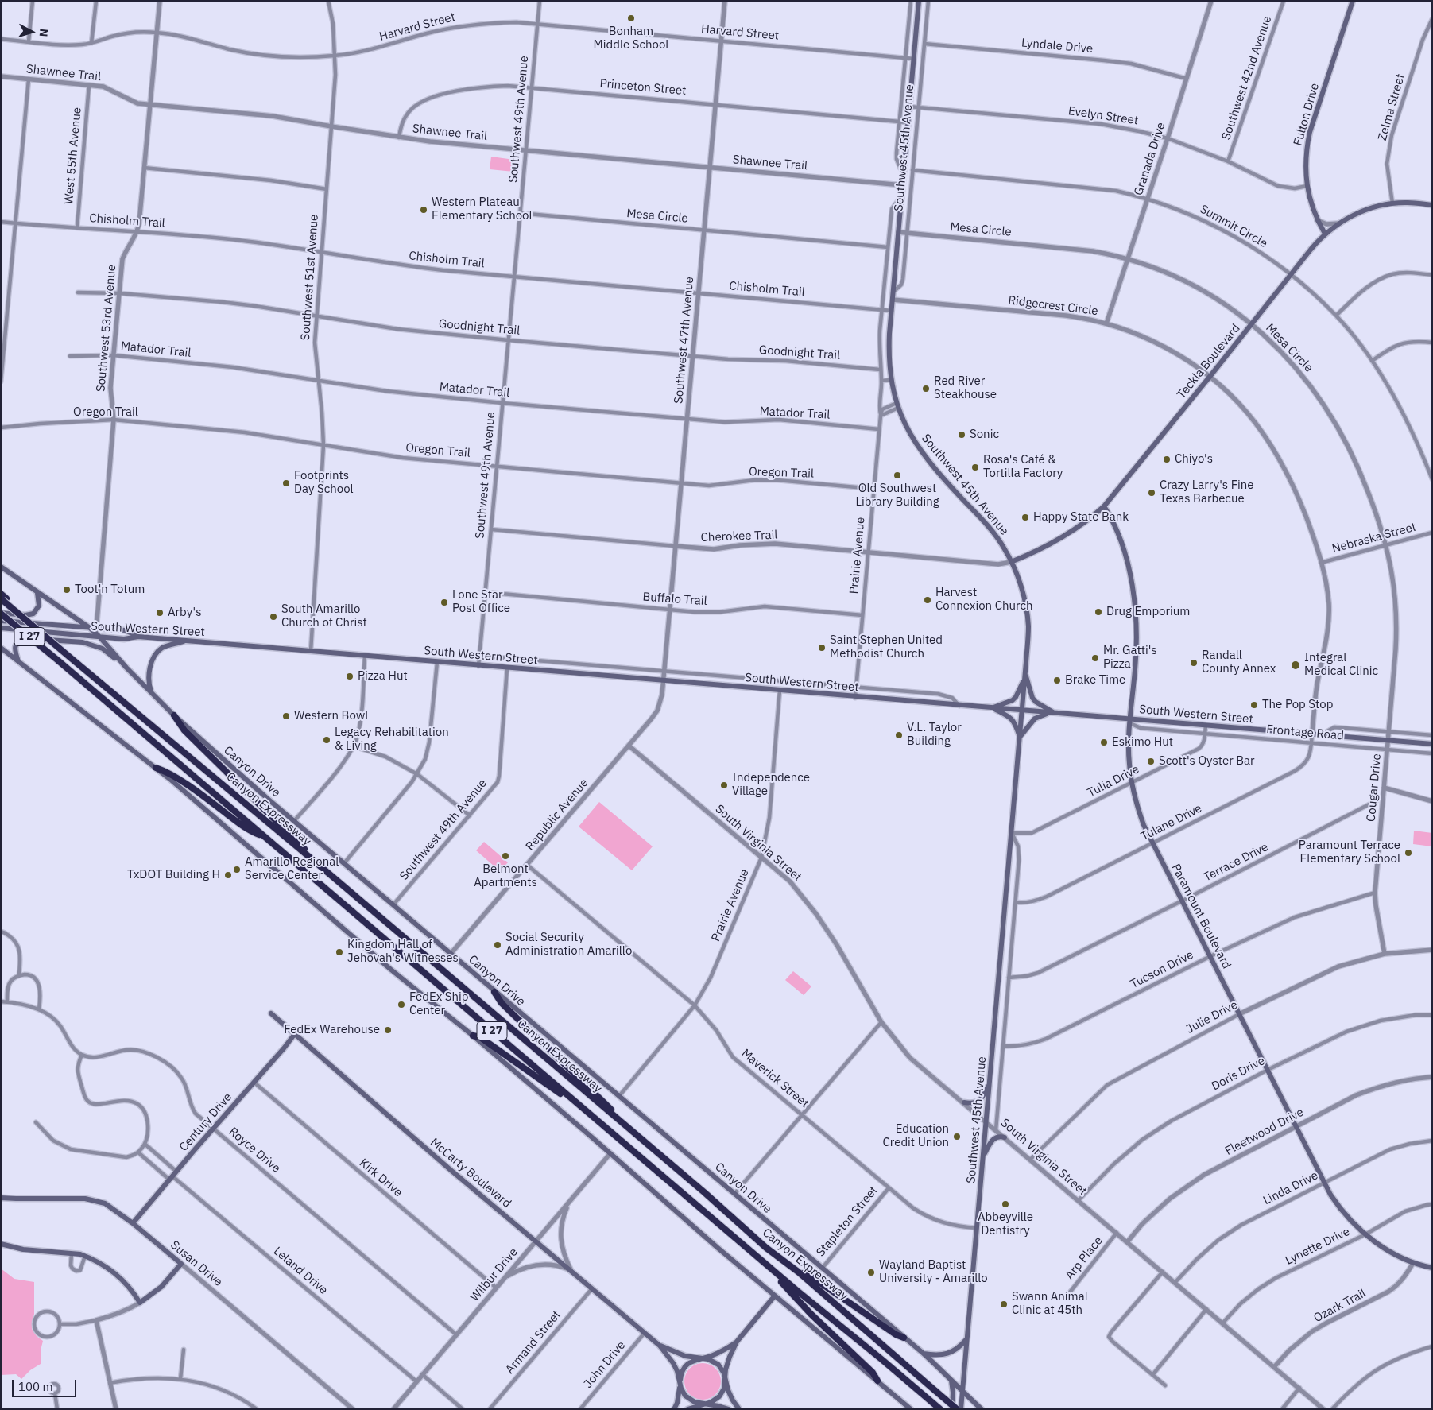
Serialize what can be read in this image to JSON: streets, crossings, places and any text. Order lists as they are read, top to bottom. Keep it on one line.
{"streets":{"highway":["I 27","Canyon Expressway"],"main road":["Fulton Drive","Southwest 45th Avenue","Teckla Boulevard","South Western Street","Canyon Drive","Paramount Boulevard","Century Drive","McCarty Boulevard","Susan Drive"],"street":["Harvard Street","Lyndale Drive","Shawnee Trail","Southwest 42nd Avenue","Princeton Street","Zelma Street","Evelyn Street","Southwest 49th Avenue","West 55th Avenue","Granada Drive","Mesa Circle","Chisholm Trail","Summit Circle","Southwest 51st Avenue","Ridgecrest Circle","Goodnight Trail","Southwest 53rd Avenue","Southwest 47th Avenue","Matador Trail","Oregon Trail","Cherokee Trail","Nebraska Street","Prairie Avenue","Buffalo Trail","Frontage Road","Tulia Drive","Cougar Drive","Republic Avenue","Tulane Drive","South Virginia Street","Terrace Drive","Tucson Drive","Julie Drive","Doris Drive","Maverick Street","Fleetwood Drive","Royce Drive","Kirk Drive","Linda Drive","Stapleton Street","Lynette Drive","Arp Place","Leland Drive","Wilbur Drive","Ozark Trail","Armand Street","John Drive"]},"crossings":[["Harvard Street","Southwest 49th Avenue"],["Harvard Street","Southwest 45th Avenue"],["Harvard Street","Southwest 51st Avenue"],["Harvard Street","Southwest 53rd Avenue"],["Harvard Street","Southwest 47th Avenue"],["Lyndale Drive","Southwest 45th Avenue"],["Lyndale Drive","Granada Drive"],["Shawnee Trail","Princeton Street"],["Shawnee Trail","Southwest 49th Avenue"],["Shawnee Trail","Southwest 45th Avenue"],["Shawnee Trail","West 55th Avenue"],["Shawnee Trail","Southwest 51st Avenue"],["Shawnee Trail","Southwest 53rd Avenue"],["Shawnee Trail","Southwest 47th Avenue"],["Southwest 42nd Avenue","Evelyn Street"],["Princeton Street","Southwest 49th Avenue"],["Princeton Street","Southwest 45th Avenue"],["Princeton Street","Southwest 47th Avenue"],["Zelma Street","Teckla Boulevard"],["Fulton Drive","Evelyn Street"],["Fulton Drive","Teckla Boulevard"],["Evelyn Street","Southwest 45th Avenue"],["Evelyn Street","Granada Drive"],["Southwest 49th Avenue","Mesa Circle"],["Southwest 49th Avenue","Chisholm Trail"],["Southwest 49th Avenue","Goodnight Trail"],["Southwest 49th Avenue","Matador Trail"],["Southwest 49th Avenue","Oregon Trail"],["Southwest 49th Avenue","Cherokee Trail"],["Southwest 49th Avenue","Buffalo Trail"],["Southwest 49th Avenue","South Western Street"],["Southwest 49th Avenue","Canyon Drive"],["Southwest 45th Avenue","Mesa Circle"],["Southwest 45th Avenue","Chisholm Trail"],["Southwest 45th Avenue","Summit Circle"],["Southwest 45th Avenue","Ridgecrest Circle"],["Southwest 45th Avenue","Goodnight Trail"],["Southwest 45th Avenue","Teckla Boulevard"],["Southwest 45th Avenue","Cherokee Trail"],["Southwest 45th Avenue","Prairie Avenue"],["Southwest 45th Avenue","South Western Street"],["Southwest 45th Avenue","Canyon Drive"],["Southwest 45th Avenue","Tulia Drive"],["Southwest 45th Avenue","Tulane Drive"],["Southwest 45th Avenue","South Virginia Street"],["Southwest 45th Avenue","Terrace Drive"],["Southwest 45th Avenue","Tucson Drive"],["Southwest 45th Avenue","Maverick Street"],["West 55th Avenue","Chisholm Trail"],["Granada Drive","Mesa Circle"],["Granada Drive","Summit Circle"],["Granada Drive","Ridgecrest Circle"],["Mesa Circle","Southwest 47th Avenue"],["Mesa Circle","Teckla Boulevard"],["Mesa Circle","Nebraska Street"],["Mesa Circle","South Western Street"],["Mesa Circle","Cougar Drive"],["Chisholm Trail","Southwest 51st Avenue"],["Chisholm Trail","Southwest 53rd Avenue"],["Chisholm Trail","Southwest 47th Avenue"],["Summit Circle","Teckla Boulevard"],["Southwest 51st Avenue","Goodnight Trail"],["Southwest 51st Avenue","Matador Trail"],["Southwest 51st Avenue","Oregon Trail"],["Southwest 51st Avenue","South Western Street"],["Ridgecrest Circle","Teckla Boulevard"],["Ridgecrest Circle","Nebraska Street"],["Ridgecrest Circle","South Western Street"],["Ridgecrest Circle","Tulane Drive"],["Goodnight Trail","Southwest 53rd Avenue"],["Goodnight Trail","Southwest 47th Avenue"],["Southwest 53rd Avenue","Matador Trail"],["Southwest 53rd Avenue","Oregon Trail"],["Southwest 47th Avenue","Matador Trail"],["Southwest 47th Avenue","Oregon Trail"],["Southwest 47th Avenue","Cherokee Trail"],["Southwest 47th Avenue","Buffalo Trail"],["Southwest 47th Avenue","South Western Street"],["Southwest 47th Avenue","Republic Avenue"],["Matador Trail","Prairie Avenue"],["Teckla Boulevard","Cherokee Trail"],["Teckla Boulevard","Paramount Boulevard"],["Oregon Trail","Prairie Avenue"],["Cherokee Trail","Prairie Avenue"],["Prairie Avenue","Buffalo Trail"],["Prairie Avenue","South Western Street"],["Prairie Avenue","Canyon Drive"],["Prairie Avenue","South Virginia Street"],["Prairie Avenue","Maverick Street"],["South Western Street","Frontage Road"],["South Western Street","Canyon Drive"],["South Western Street","Tulia Drive"],["South Western Street","Cougar Drive"],["South Western Street","Republic Avenue"],["South Western Street","Tulane Drive"],["South Western Street","Paramount Boulevard"],["Frontage Road","Tulia Drive"],["Frontage Road","Cougar Drive"],["Frontage Road","Tulane Drive"],["Frontage Road","Paramount Boulevard"],["Canyon Drive","Republic Avenue"],["Canyon Drive","Stapleton Street"],["Tulia Drive","Paramount Boulevard"],["Cougar Drive","Terrace Drive"],["Cougar Drive","Tucson Drive"],["Cougar Drive","Julie Drive"],["Republic Avenue","South Virginia Street"],["Republic Avenue","Maverick Street"],["Tulane Drive","Paramount Boulevard"],["South Virginia Street","Julie Drive"],["South Virginia Street","Doris Drive"],["South Virginia Street","Fleetwood Drive"],["South Virginia Street","Linda Drive"],["South Virginia Street","Lynette Drive"],["South Virginia Street","Arp Place"],["South Virginia Street","Ozark Trail"],["Terrace Drive","Paramount Boulevard"],["Paramount Boulevard","Tucson Drive"],["Paramount Boulevard","Julie Drive"],["Paramount Boulevard","Doris Drive"],["Paramount Boulevard","Fleetwood Drive"],["Paramount Boulevard","Linda Drive"],["Paramount Boulevard","Lynette Drive"],["Paramount Boulevard","Ozark Trail"],["Maverick Street","Stapleton Street"],["Century Drive","Royce Drive"],["Century Drive","McCarty Boulevard"],["Century Drive","Kirk Drive"],["Century Drive","Susan Drive"],["Century Drive","Leland Drive"],["Royce Drive","Wilbur Drive"],["McCarty Boulevard","Wilbur Drive"],["McCarty Boulevard","Armand Street"],["McCarty Boulevard","John Drive"],["Kirk Drive","Wilbur Drive"],["Leland Drive","Wilbur Drive"]],"places":["Bonham Middle School","Western Plateau Elementary School","Red River Steakhouse","Sonic","Chiyo's","Rosa's Café & Tortilla Factory","Old Southwest Library Building","Footprints Day School","Crazy Larry's Fine Texas Barbecue","Happy State Bank","Toot'n Totum","Harvest Connexion Church","Lone Star Post Office","Drug Emporium","Arby's","South Amarillo Church of Christ","Saint Stephen United Methodist Church","Mr. Gatti's Pizza","Randall County Annex","Integral Medical Clinic","Pizza Hut","Brake Time","The Pop Stop","Western Bowl","V.L. Taylor Building","Legacy Rehabilitation & Living","Eskimo Hut","Scott's Oyster Bar","Independence Village","Paramount Terrace Elementary School","Belmont Apartments","Amarillo Regional Service Center","TxDOT Building H","Social Security Administration Amarillo","Kingdom Hall of Jehovah's Witnesses","FedEx Ship Center","FedEx Warehouse","Education Credit Union","Abbeyville Dentistry","Wayland Baptist University - Amarillo","Swann Animal Clinic at 45th"],"scale_bar":"100 m","north":"right"}
